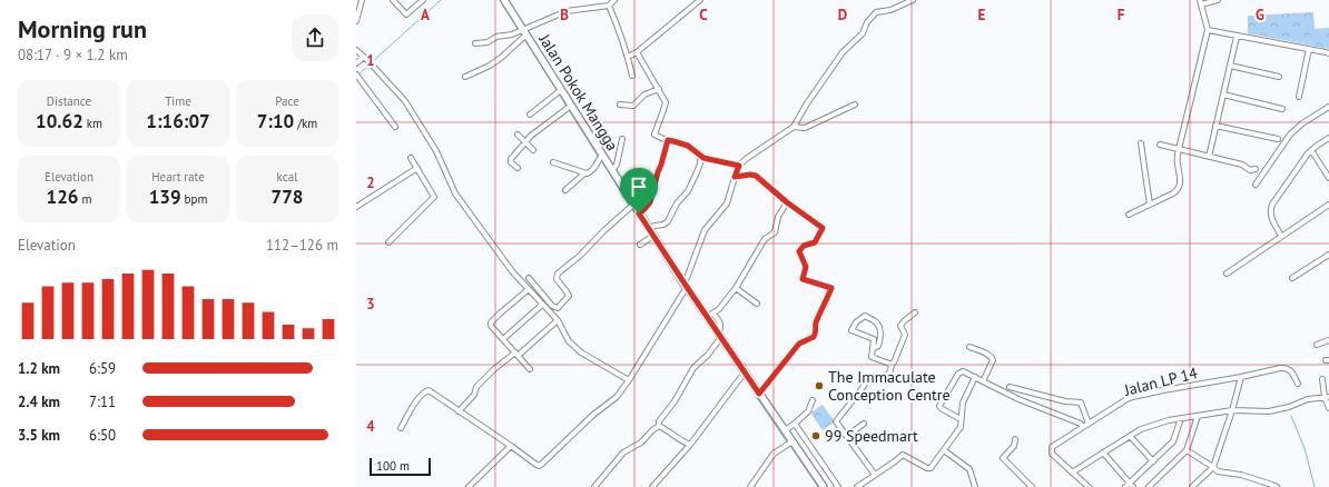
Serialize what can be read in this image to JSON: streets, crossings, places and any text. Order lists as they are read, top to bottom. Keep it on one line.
{"streets":{"main road":["Jalan Pokok Mangga"],"street":["Jalan LP 14"]},"places":["The Immaculate Conception Centre","99 Speedmart"],"scale_bar":"100 m","page":{"heading":["Morning run","08:17 · 9 × 1.2 km"],"stats":[["Distance","10.62 km"],["Time","1:16:07"],["Pace","7:10 /km"],["Elevation","126 m"],["Heart rate","139 bpm"],["kcal","778"]],"chart":["Elevation","112–126 m"],"list":[{"name":"1.2 km","note":"6:59"},{"name":"2.4 km","note":"7:11"},{"name":"3.5 km","note":"6:50"}],"scale":"100 m"},"grid":{"columns":["A","B","C","D","E","F","G"],"rows":["1","2","3","4"]}}
